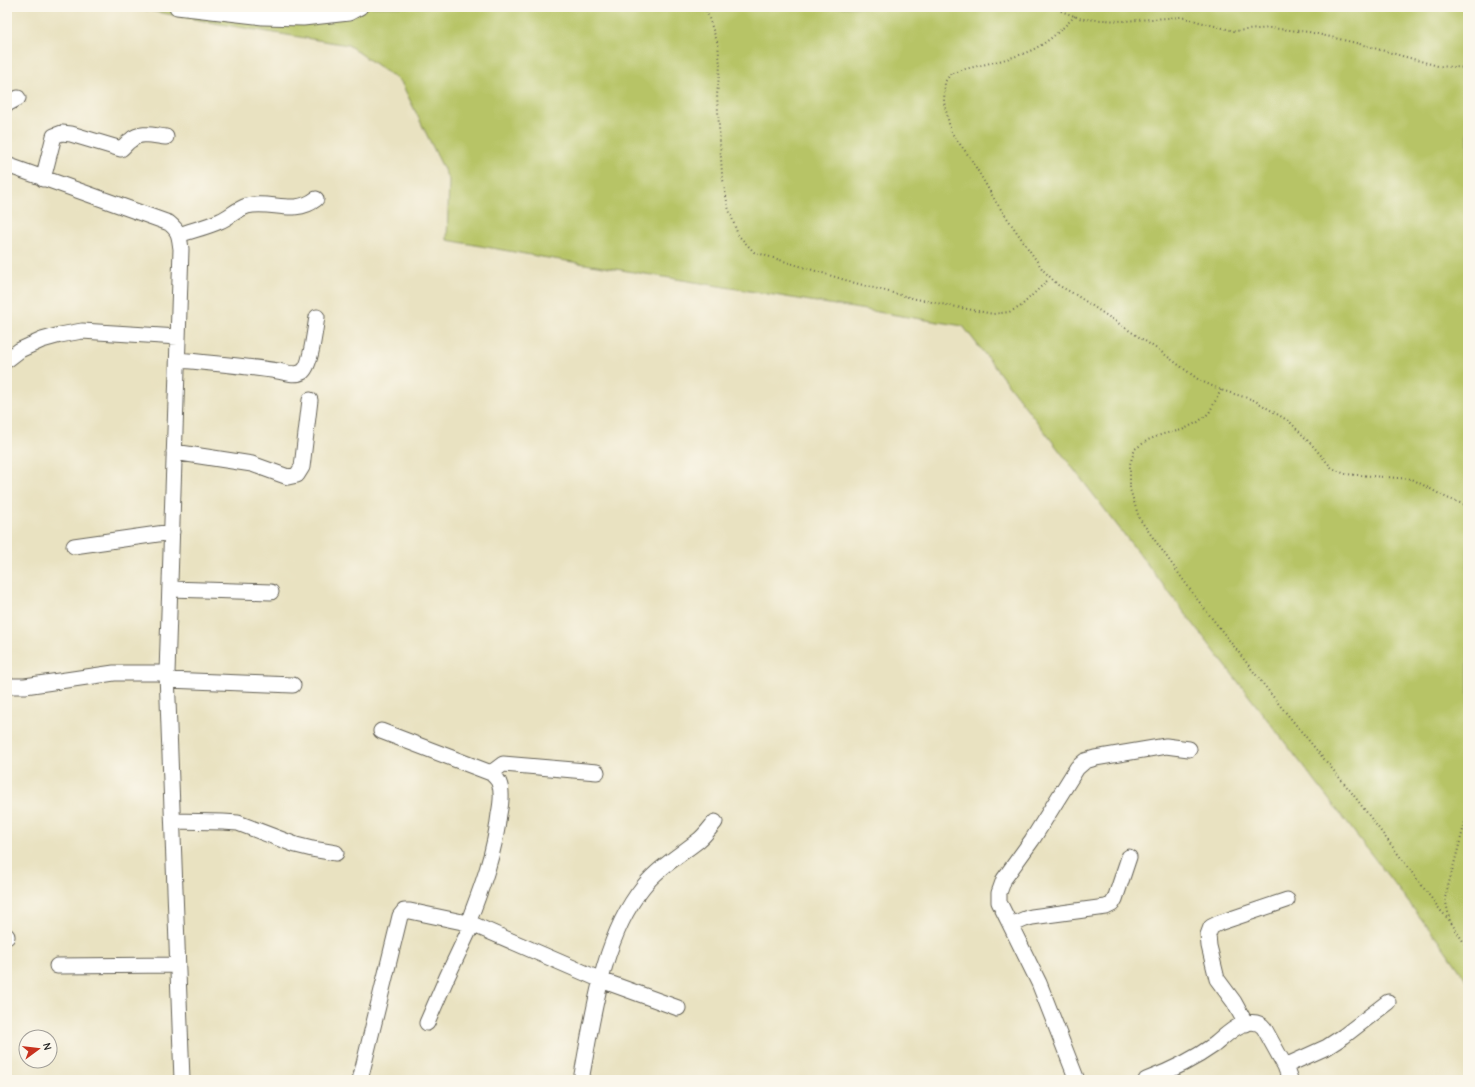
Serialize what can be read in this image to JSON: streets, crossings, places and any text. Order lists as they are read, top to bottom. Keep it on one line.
{"north":"right"}
